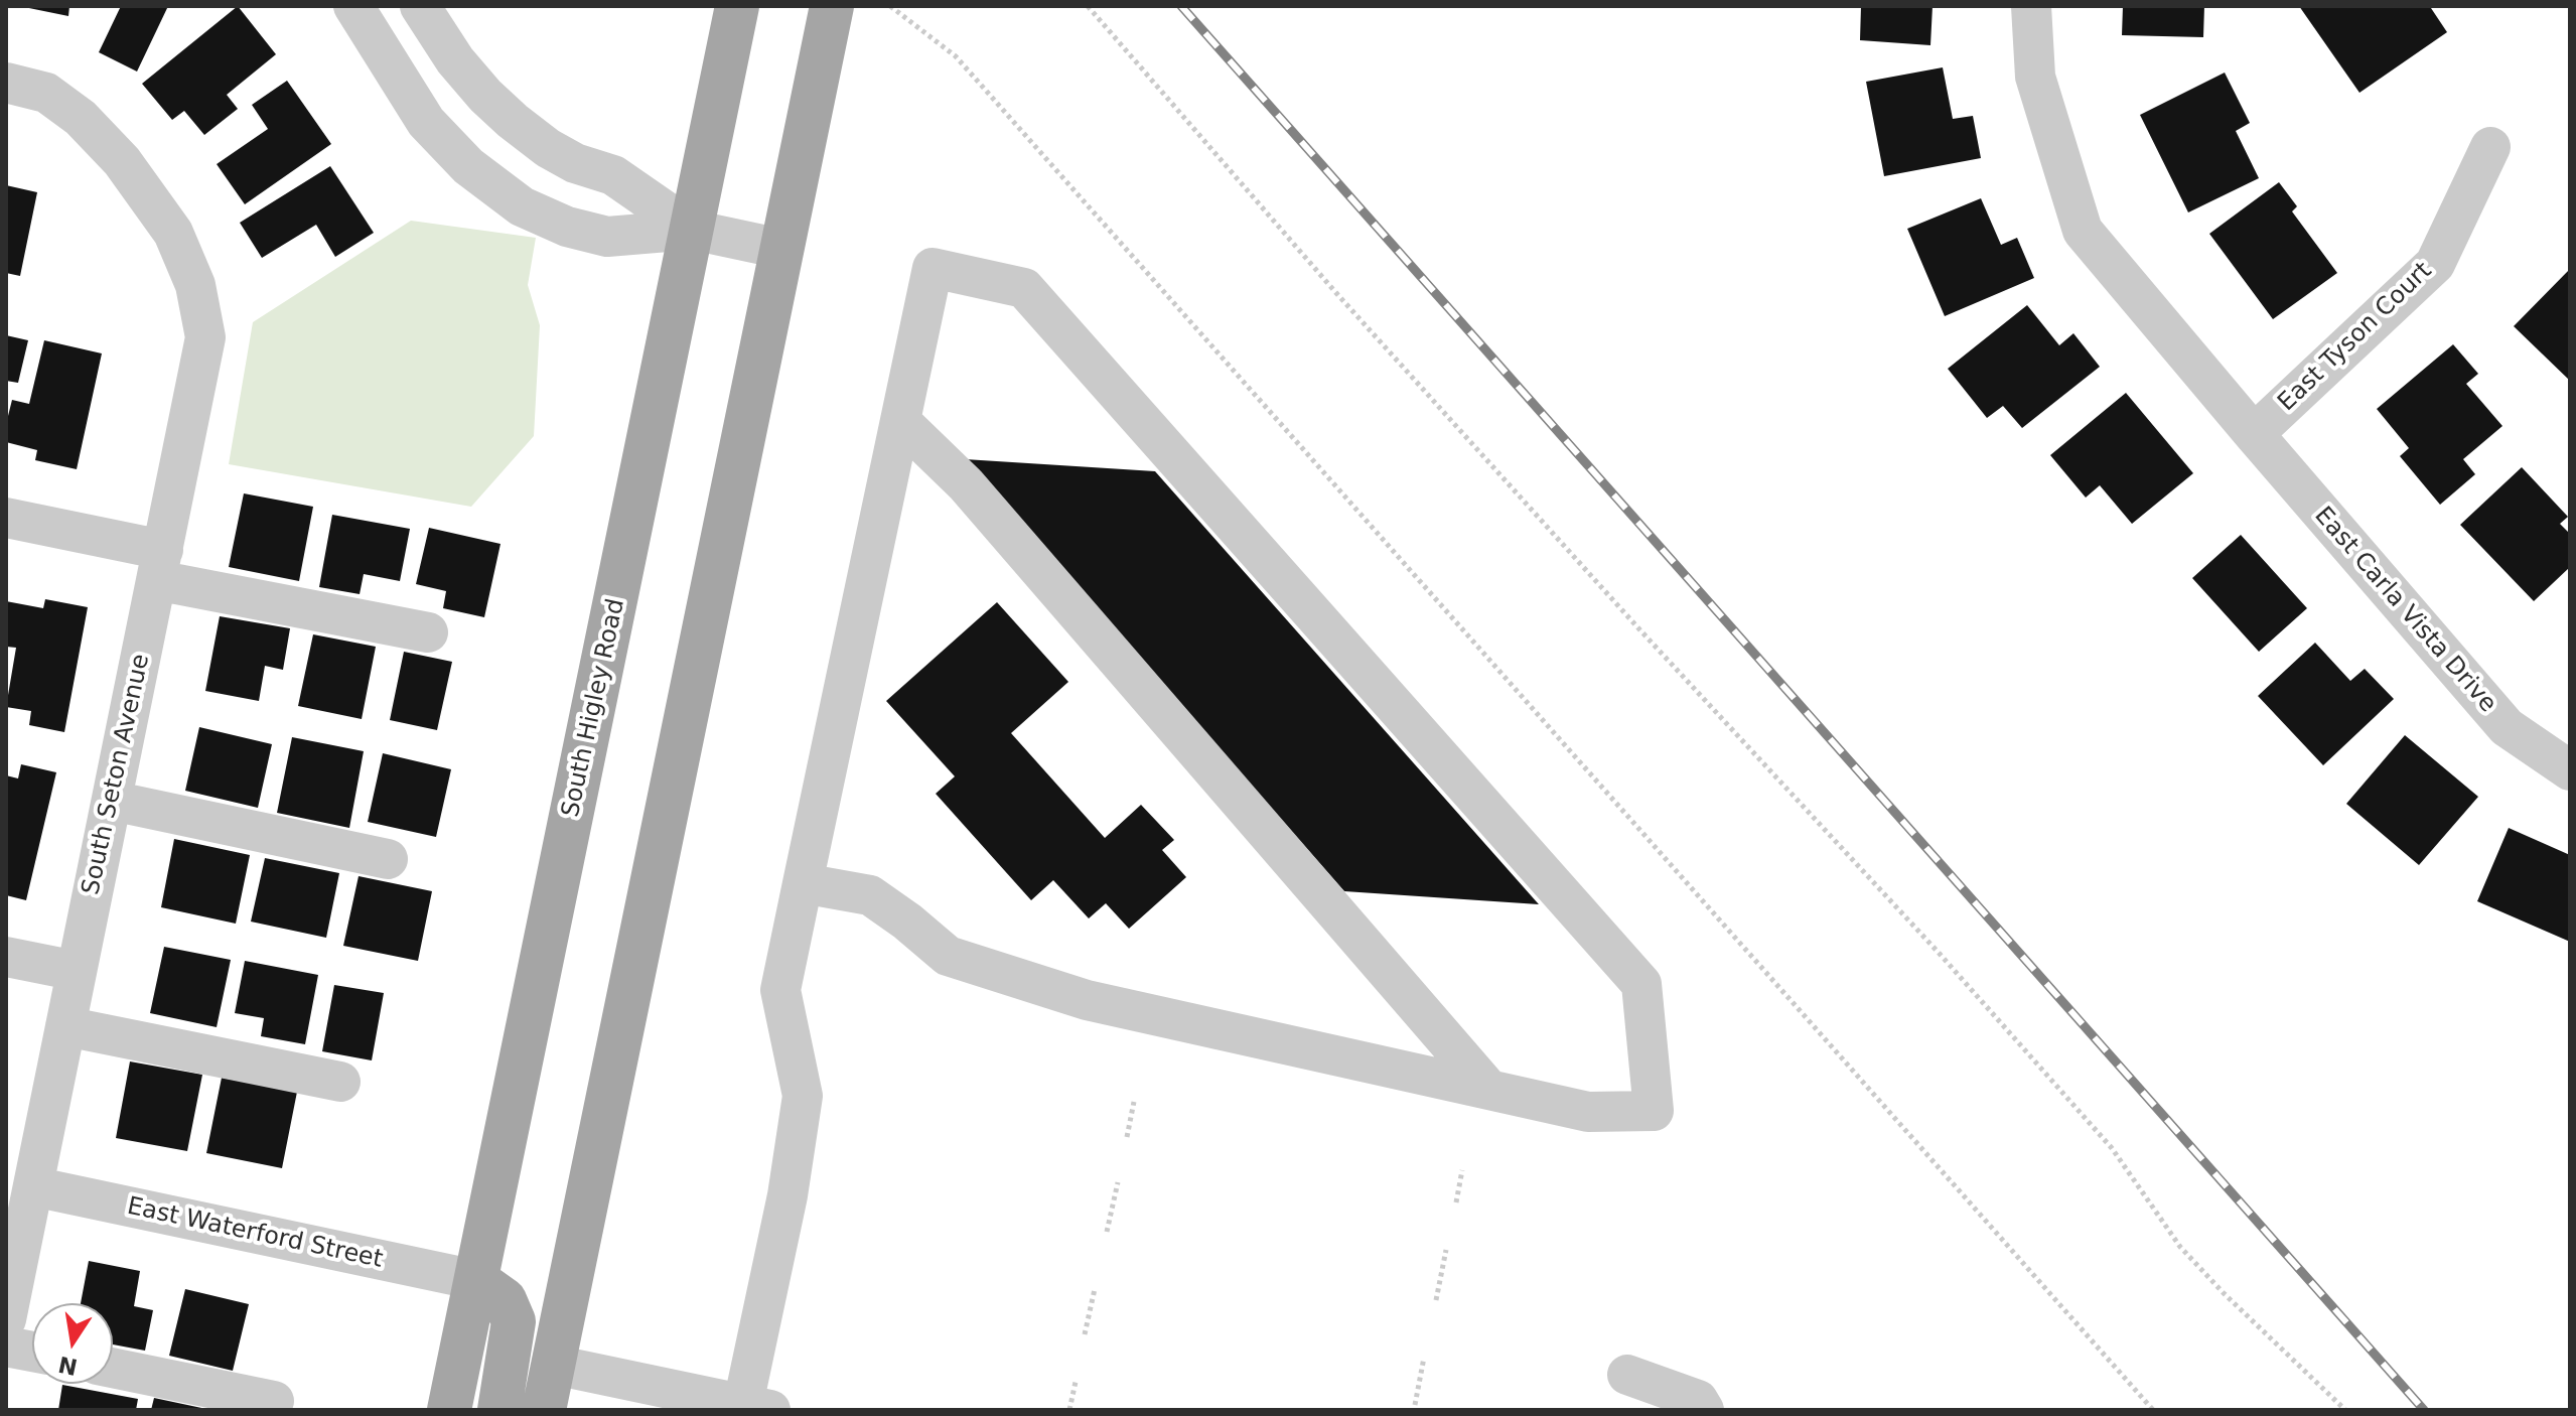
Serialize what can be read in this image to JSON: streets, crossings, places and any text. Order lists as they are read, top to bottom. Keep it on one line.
{"streets":{"main road":["South Higley Road"],"street":["East Tyson Court","East Carla Vista Drive","South Seton Avenue","East Waterford Street"]},"crossings":[["East Tyson Court","East Carla Vista Drive"],["South Higley Road","East Waterford Street"],["South Seton Avenue","East Waterford Street"]],"north":"bottom"}
